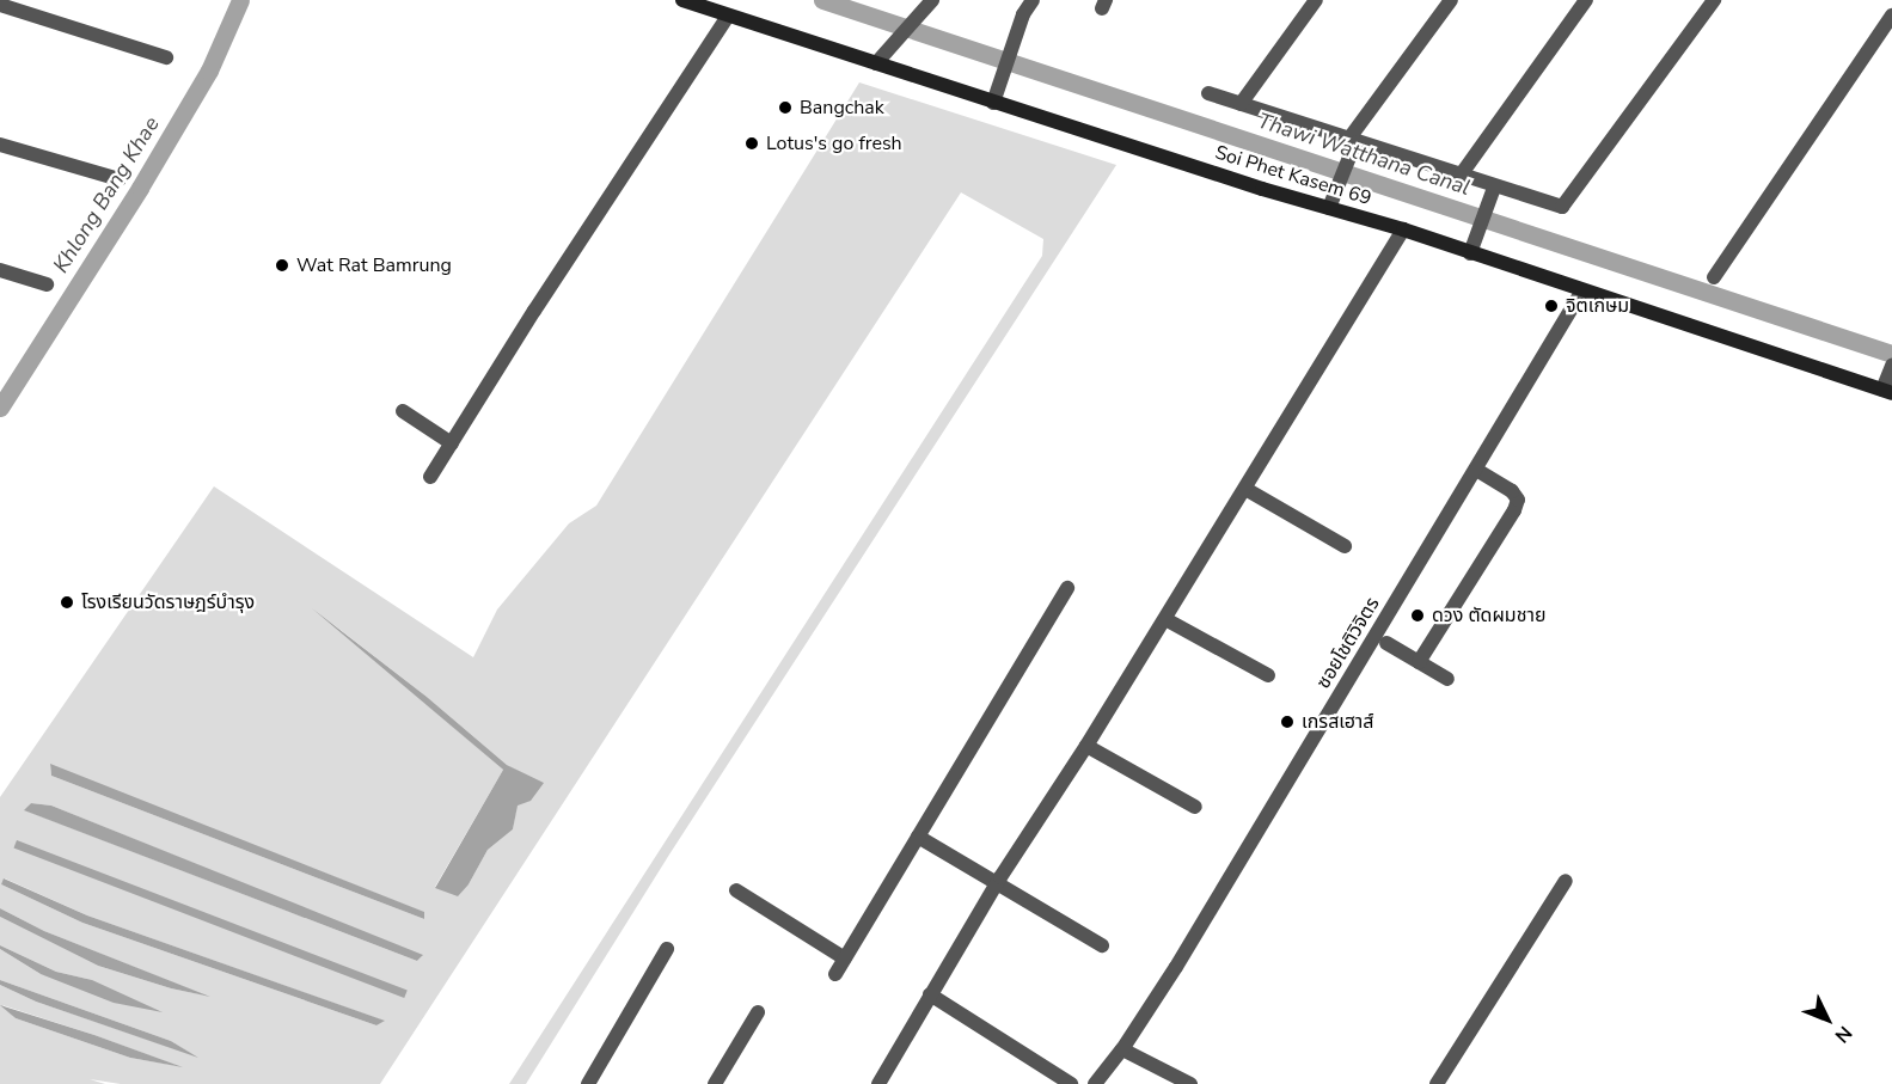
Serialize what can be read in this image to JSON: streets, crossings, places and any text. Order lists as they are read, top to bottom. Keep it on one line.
{"streets":{"main road":["Soi Phet Kasem 69"],"street":["ซอยโชติวิจิตร"]},"crossings":[["Soi Phet Kasem 69","ซอยโชติวิจิตร"]],"water":["Thawi Watthana Canal","Khlong Bang Khae"],"places":["Bangchak","Lotus's go fresh","Wat Rat Bamrung","จิตเกษม","โรงเรียนวัดราษฎร์บำรุง","ดวง ตัดผมชาย","เกรสเฮาส์"],"north":"bottom right"}
